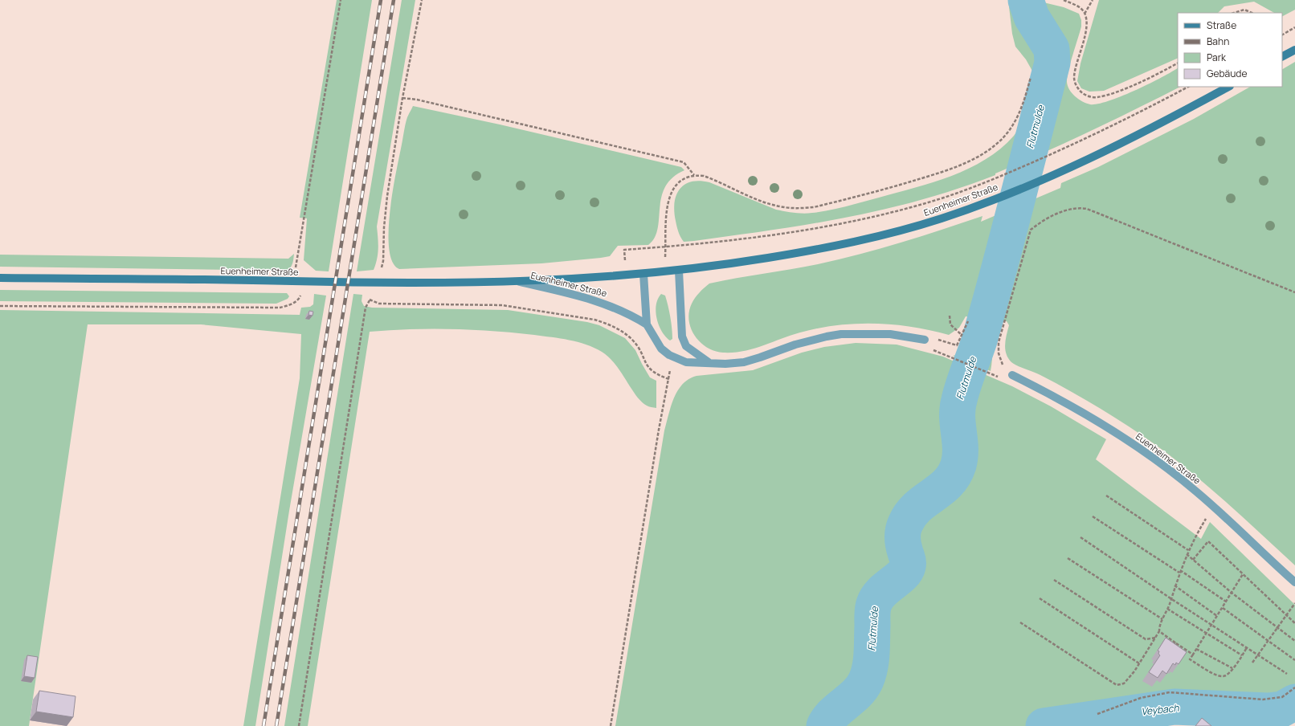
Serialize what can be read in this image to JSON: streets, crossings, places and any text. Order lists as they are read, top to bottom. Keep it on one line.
{"streets":{"main road":["Euenheimer Straße"]},"water":["Flutmulde","Veybach"],"legend":["Straße","Bahn","Park","Gebäude"]}
